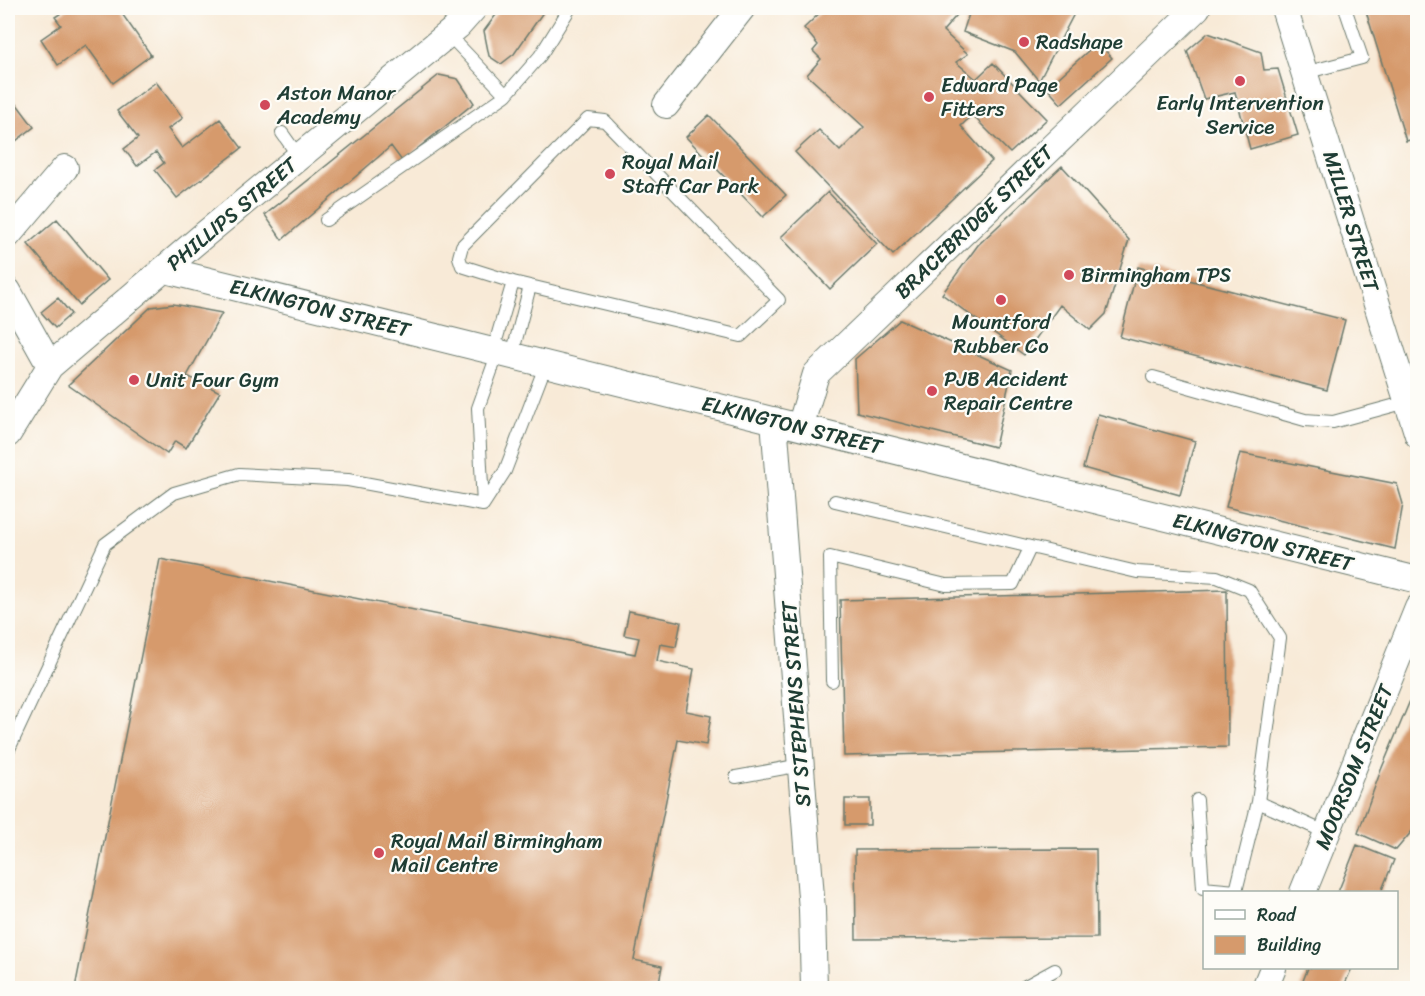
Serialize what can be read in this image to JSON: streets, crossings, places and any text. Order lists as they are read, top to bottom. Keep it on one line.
{"streets":{"street":["PHILLIPS STREET","MILLER STREET","BRACEBRIDGE STREET","ELKINGTON STREET","ST STEPHENS STREET","MOORSOM STREET"]},"crossings":[["PHILLIPS STREET","ELKINGTON STREET"],["BRACEBRIDGE STREET","ELKINGTON STREET"],["ELKINGTON STREET","ST STEPHENS STREET"]],"places":["Radshape","Early Intervention Service","Edward Page Fitters","Aston Manor Academy","Royal Mail Staff Car Park","Birmingham TPS","Mountford Rubber Co","Unit Four Gym","PJB Accident Repair Centre","Royal Mail Birmingham Mail Centre"],"legend":["Road","Building"]}
